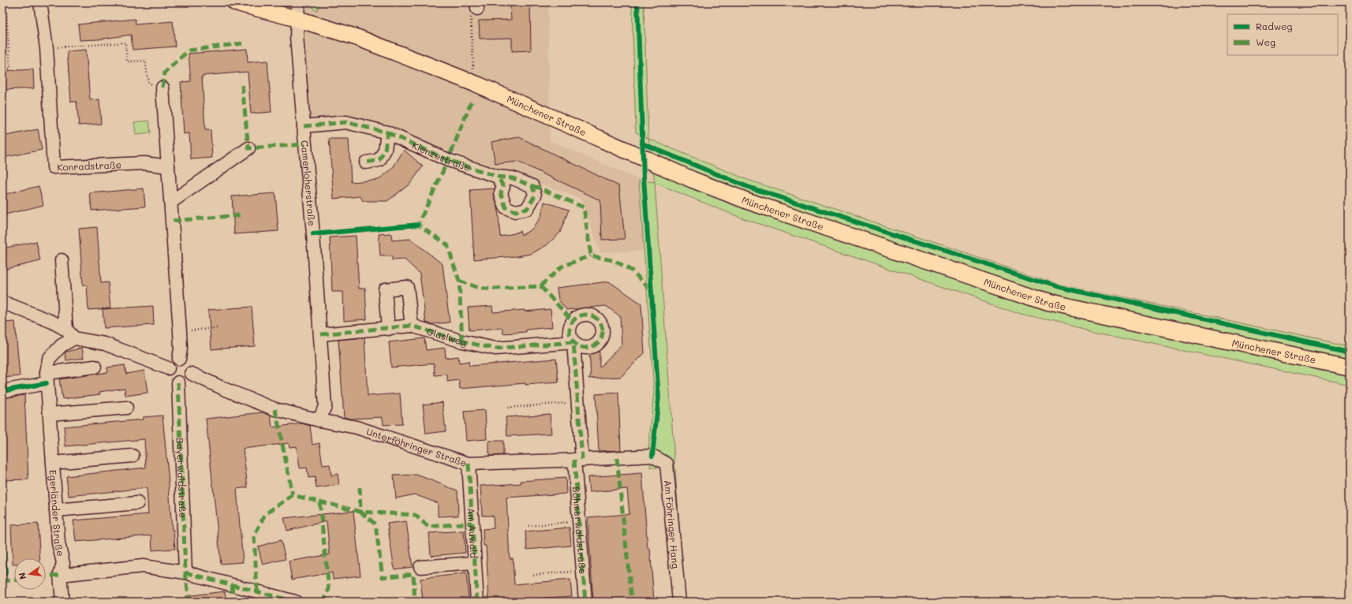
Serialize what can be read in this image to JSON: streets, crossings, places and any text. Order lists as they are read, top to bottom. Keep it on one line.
{"streets":{"main road":["Münchener Straße"],"street":["Klenzestraße","Konradstraße","Camerloherstraße","Glaslweg","Unterföhringer Straße","Bayerwaldstraße","Egerländer Straße","Am Föhringer Hang","Böhmerwaldstraße","Am Auwald"]},"crossings":[["Münchener Straße","Camerloherstraße"],["Klenzestraße","Camerloherstraße"],["Camerloherstraße","Glaslweg"],["Camerloherstraße","Unterföhringer Straße"],["Glaslweg","Unterföhringer Straße"],["Glaslweg","Böhmerwaldstraße"],["Unterföhringer Straße","Bayerwaldstraße"],["Unterföhringer Straße","Am Föhringer Hang"],["Unterföhringer Straße","Böhmerwaldstraße"],["Unterföhringer Straße","Am Auwald"]],"legend":["Radweg","Weg"],"north":"left"}
